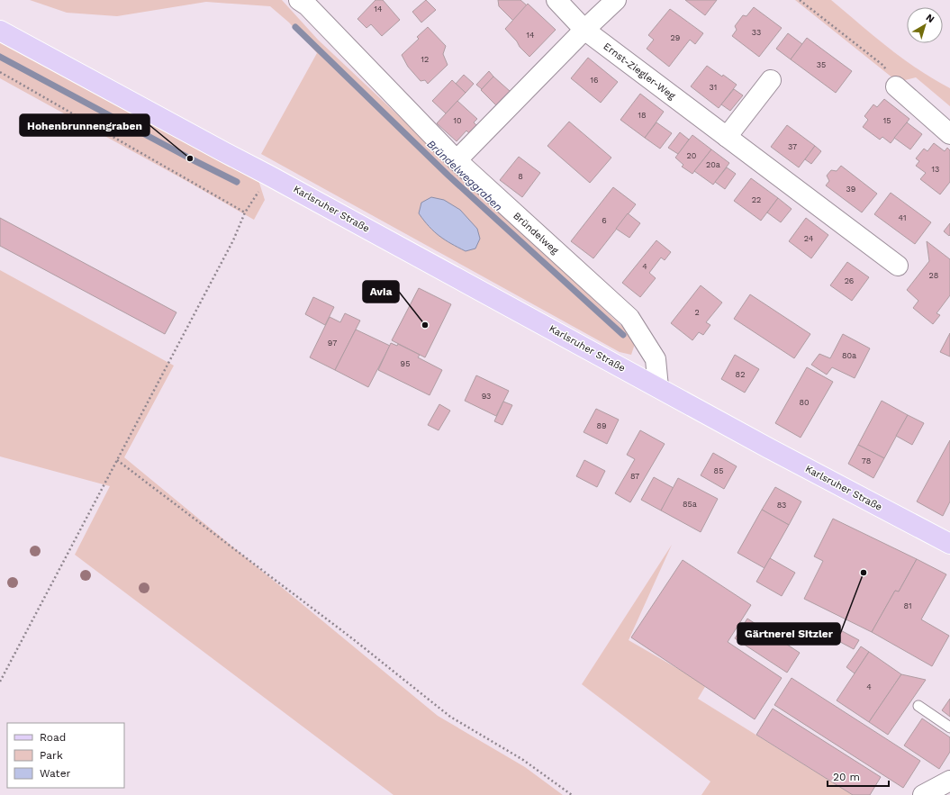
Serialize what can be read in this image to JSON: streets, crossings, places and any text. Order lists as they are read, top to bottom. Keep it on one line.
{"streets":{"main road":["Karlsruher Straße"],"street":["Ernst-Ziegler-Weg","Bründelweg"]},"crossings":[["Karlsruher Straße","Bründelweg"]],"water":["Bründelweggraben"],"places":["Hohenbrunnengraben","Avia","Gärtnerei Sitzler"],"house_numbers":["14","33","14","29","12","35","16","31","18","10","15","37","20","20a","13","8","39","22","41","6","24","4","28","26","2","97","80a","95","82","93","80","89","78","85","87","85a","83","81","4"],"legend":["Road","Park","Water"],"scale_bar":"20 m","north":"top right"}
